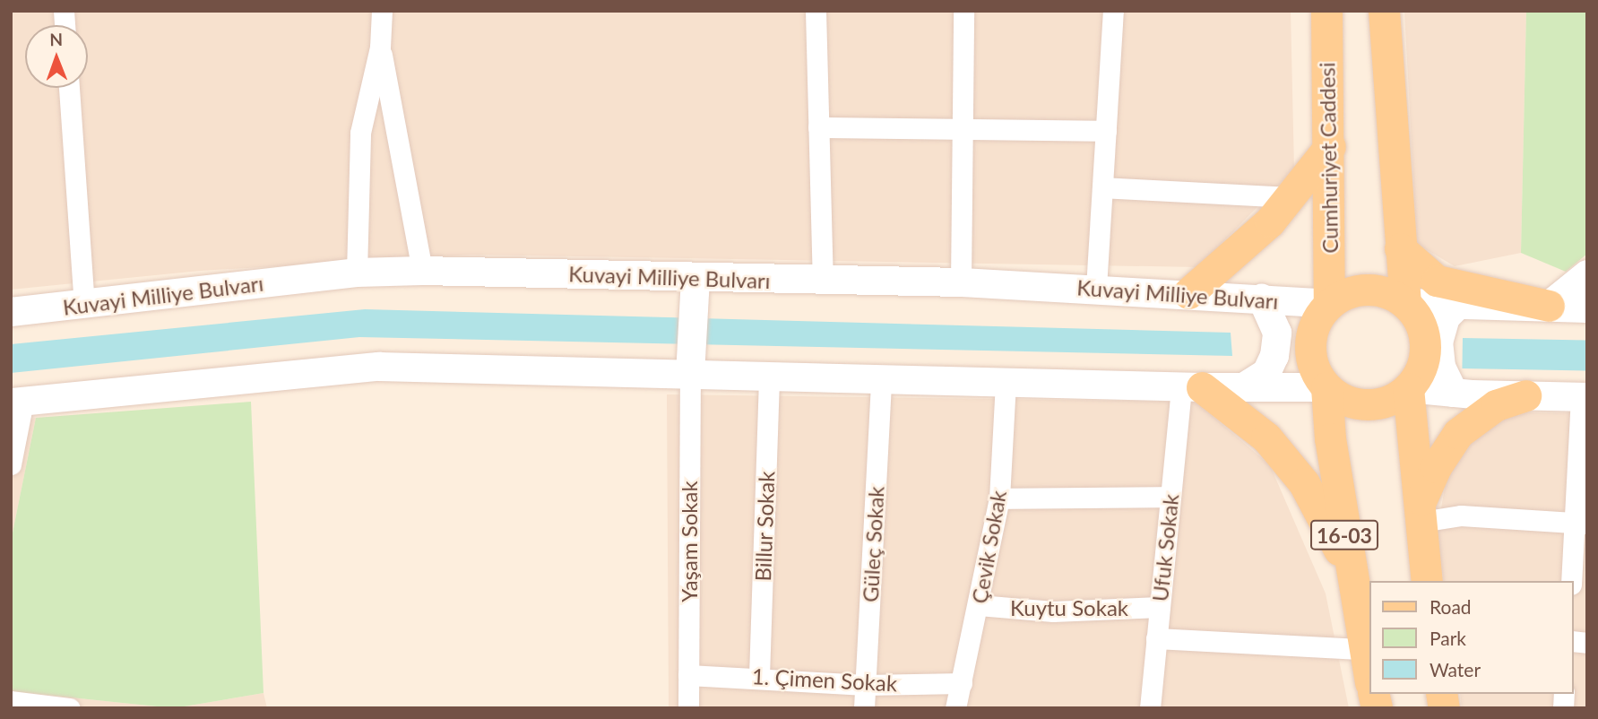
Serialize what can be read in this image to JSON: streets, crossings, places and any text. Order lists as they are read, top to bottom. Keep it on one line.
{"streets":{"main road":["Cumhuriyet Caddesi","Kuvayi Milliye Bulvarı","16-03"],"street":["Billur Sokak","Yaşam Sokak","Güleç Sokak","Çevik Sokak","Ufuk Sokak","Kuytu Sokak","1. Çimen Sokak"]},"crossings":[["Cumhuriyet Caddesi","Kuvayi Milliye Bulvarı"],["Cumhuriyet Caddesi","16-03"],["Kuvayi Milliye Bulvarı","16-03"],["Billur Sokak","1. Çimen Sokak"],["Yaşam Sokak","1. Çimen Sokak"],["Güleç Sokak","1. Çimen Sokak"],["Çevik Sokak","Kuytu Sokak"],["Çevik Sokak","1. Çimen Sokak"],["Ufuk Sokak","Kuytu Sokak"]],"legend":["Road","Park","Water"],"north":"top"}
